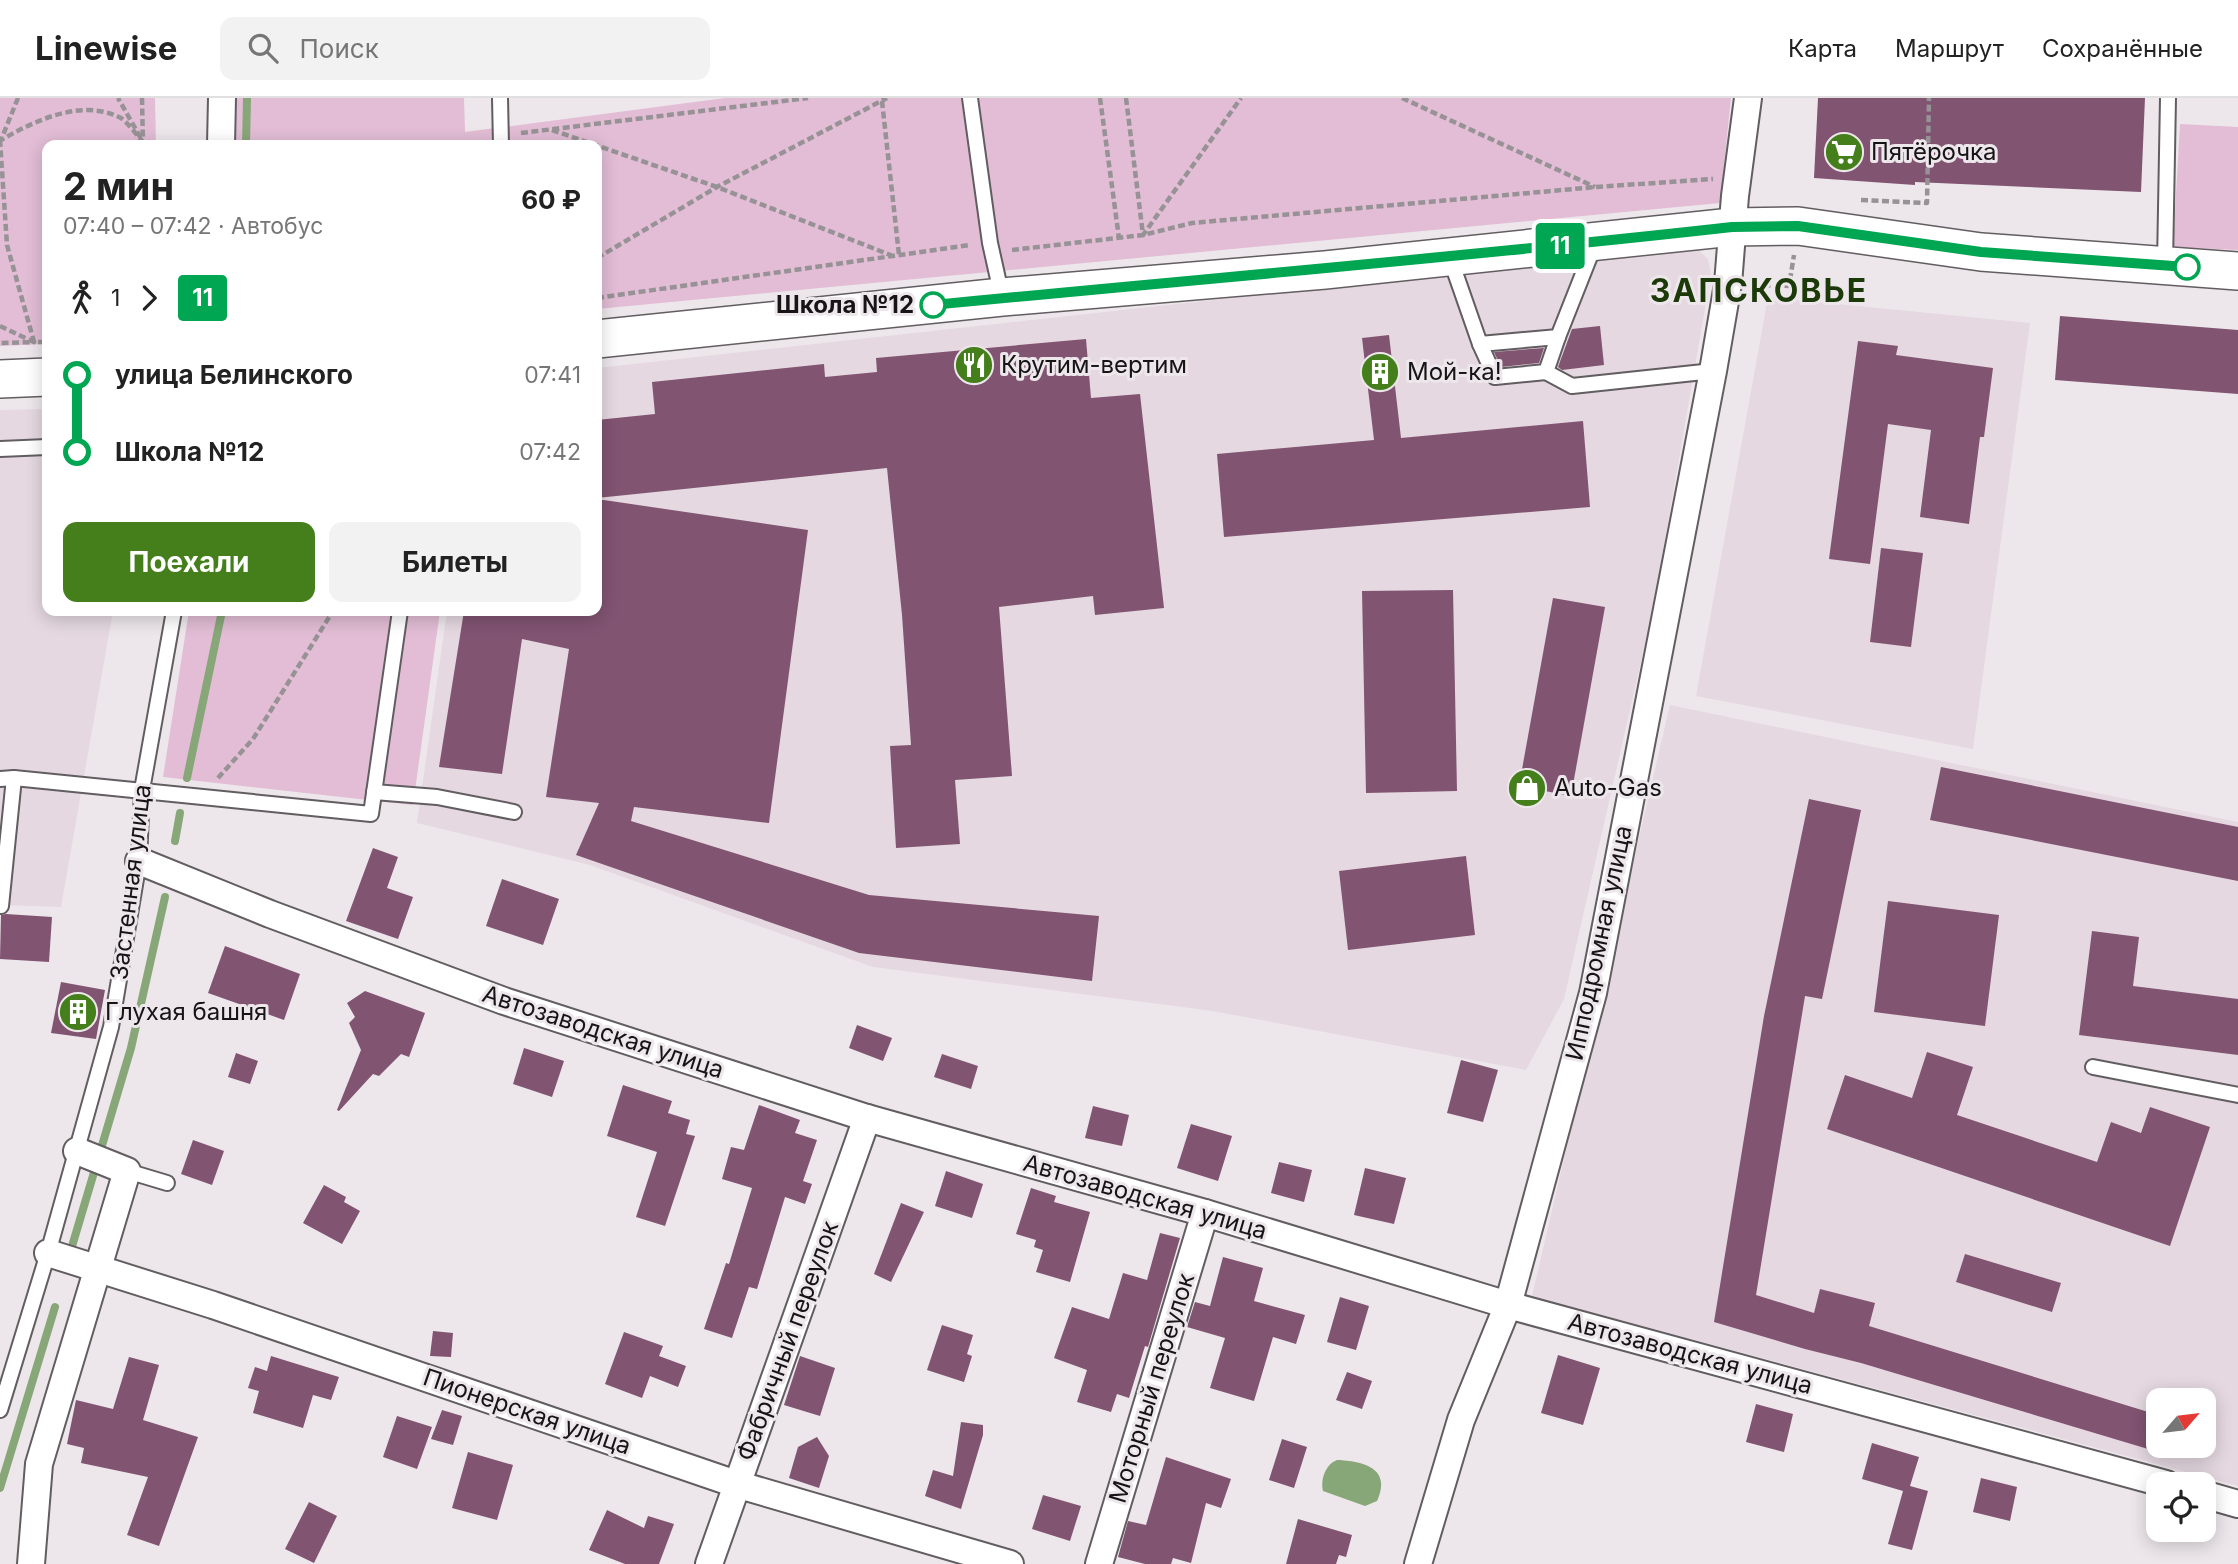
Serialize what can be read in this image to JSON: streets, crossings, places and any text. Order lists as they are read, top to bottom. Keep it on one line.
{"streets":{"street":["Застенная улица","Ипподромная улица","Автозаводская улица","Фабричный переулок","Моторный переулок","Пионерская улица"]},"crossings":[["Застенная улица","Автозаводская улица"],["Застенная улица","Пионерская улица"],["Ипподромная улица","Автозаводская улица"],["Автозаводская улица","Фабричный переулок"],["Автозаводская улица","Моторный переулок"],["Фабричный переулок","Пионерская улица"]],"districts":["ЗАПСКОВЬЕ"],"places":{"supermarket":["Пятёрочка"],"other":["Школа №12"],"restaurant":["Крутим-вертим"],"building":["Мой-ка!","Глухая башня"],"shop":["Auto-Gas"]},"lines":["bus line 11"],"north":"top right","page":{"header":"Linewise","search":"Поиск","nav":["Карта","Маршрут","Сохранённые"],"on_map":"11","heading":["2 мин","07:40 – 07:42 · Автобус","60 ₽"],"legs":["1","11"],"list":[{"name":"улица Белинского","value":"07:41"},{"name":"Школа №12","value":"07:42"}],"buttons":["Поехали","Билеты"]}}
